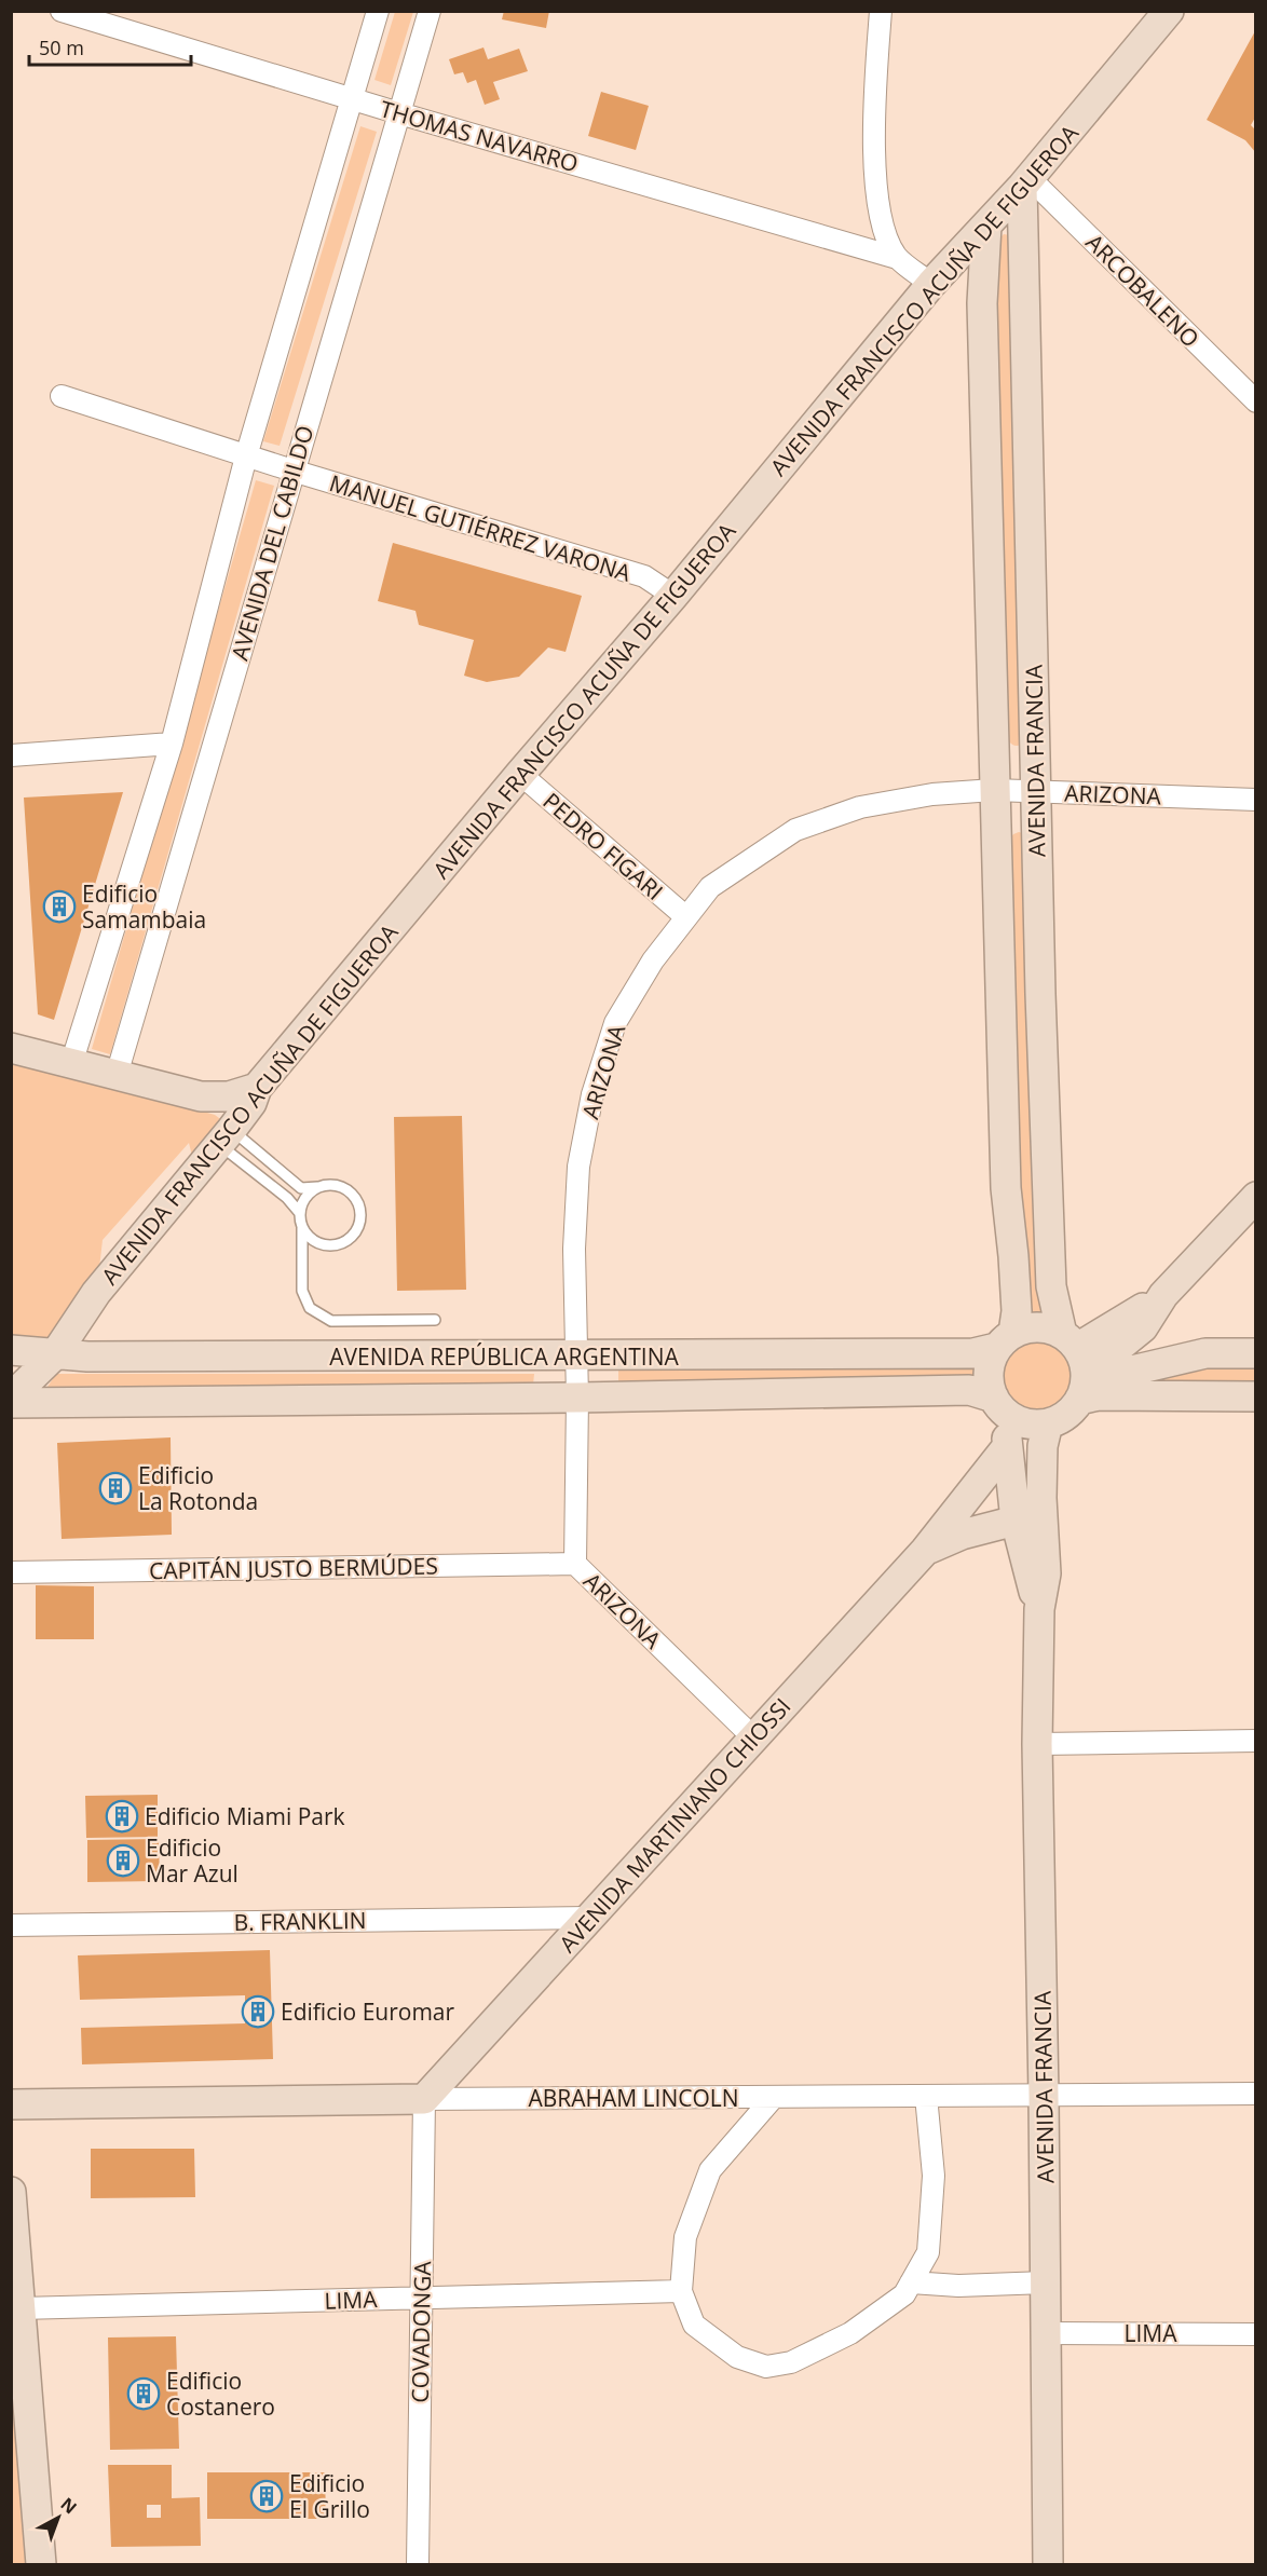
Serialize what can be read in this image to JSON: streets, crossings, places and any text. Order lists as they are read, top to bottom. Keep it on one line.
{"streets":{"street":["THOMAS NAVARRO","ARCOBALENO","AVENIDA FRANCISCO ACUÑA DE FIGUEROA","MANUEL GUTIÉRREZ VARONA","AVENIDA DEL CABILDO","AVENIDA FRANCIA","ARIZONA","PEDRO FIGARI","AVENIDA REPÚBLICA ARGENTINA","CAPITÁN JUSTO BERMÚDES","AVENIDA MARTINIANO CHIOSSI","B. FRANKLIN","ABRAHAM LINCOLN","LIMA","COVADONGA"]},"crossings":[["THOMAS NAVARRO","AVENIDA DEL CABILDO"],["ARCOBALENO","AVENIDA FRANCISCO ACUÑA DE FIGUEROA"],["ARCOBALENO","AVENIDA FRANCIA"],["AVENIDA FRANCISCO ACUÑA DE FIGUEROA","MANUEL GUTIÉRREZ VARONA"],["AVENIDA FRANCISCO ACUÑA DE FIGUEROA","AVENIDA FRANCIA"],["AVENIDA FRANCISCO ACUÑA DE FIGUEROA","PEDRO FIGARI"],["AVENIDA FRANCISCO ACUÑA DE FIGUEROA","AVENIDA REPÚBLICA ARGENTINA"],["MANUEL GUTIÉRREZ VARONA","AVENIDA DEL CABILDO"],["AVENIDA FRANCIA","ARIZONA"],["AVENIDA FRANCIA","AVENIDA REPÚBLICA ARGENTINA"],["AVENIDA FRANCIA","AVENIDA MARTINIANO CHIOSSI"],["AVENIDA FRANCIA","ABRAHAM LINCOLN"],["AVENIDA FRANCIA","LIMA"],["ARIZONA","PEDRO FIGARI"],["ARIZONA","AVENIDA REPÚBLICA ARGENTINA"],["ARIZONA","CAPITÁN JUSTO BERMÚDES"],["ARIZONA","AVENIDA MARTINIANO CHIOSSI"],["AVENIDA MARTINIANO CHIOSSI","B. FRANKLIN"],["AVENIDA MARTINIANO CHIOSSI","ABRAHAM LINCOLN"],["AVENIDA MARTINIANO CHIOSSI","COVADONGA"],["ABRAHAM LINCOLN","COVADONGA"],["LIMA","COVADONGA"]],"places":{"building":["Edificio Samambaia","Edificio La Rotonda","Edificio Miami Park","Edificio Mar Azul","Edificio Euromar","Edificio Costanero","Edificio El Grillo"]},"scale_bar":"50 m","north":"top right"}
